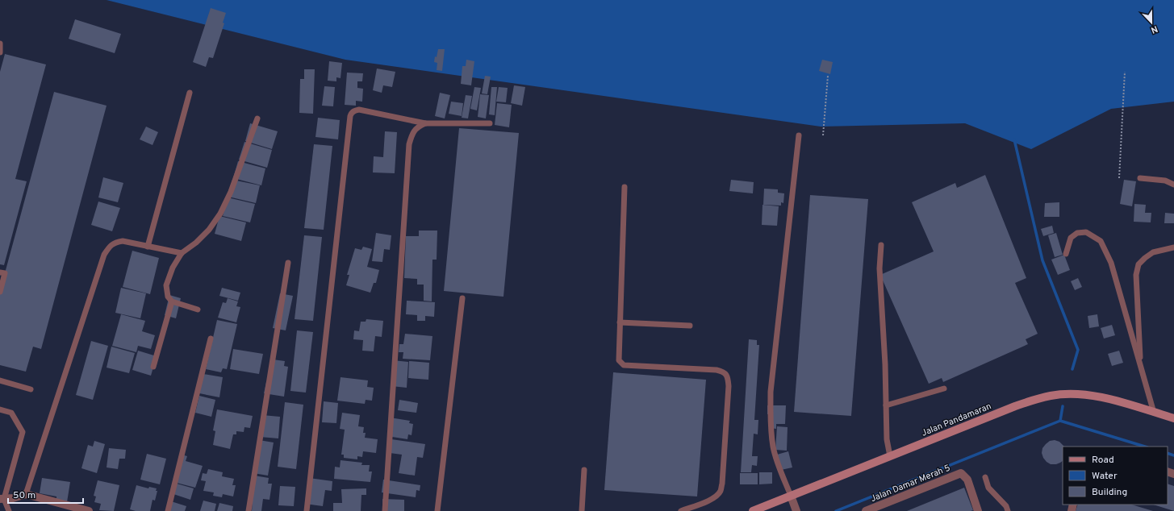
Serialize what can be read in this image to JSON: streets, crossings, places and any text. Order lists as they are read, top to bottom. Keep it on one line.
{"streets":{"main road":["Jalan Pandamaran"],"street":["Jalan Damar Merah 5"]},"legend":["Road","Water","Building"],"scale_bar":"50 m","north":"bottom"}
